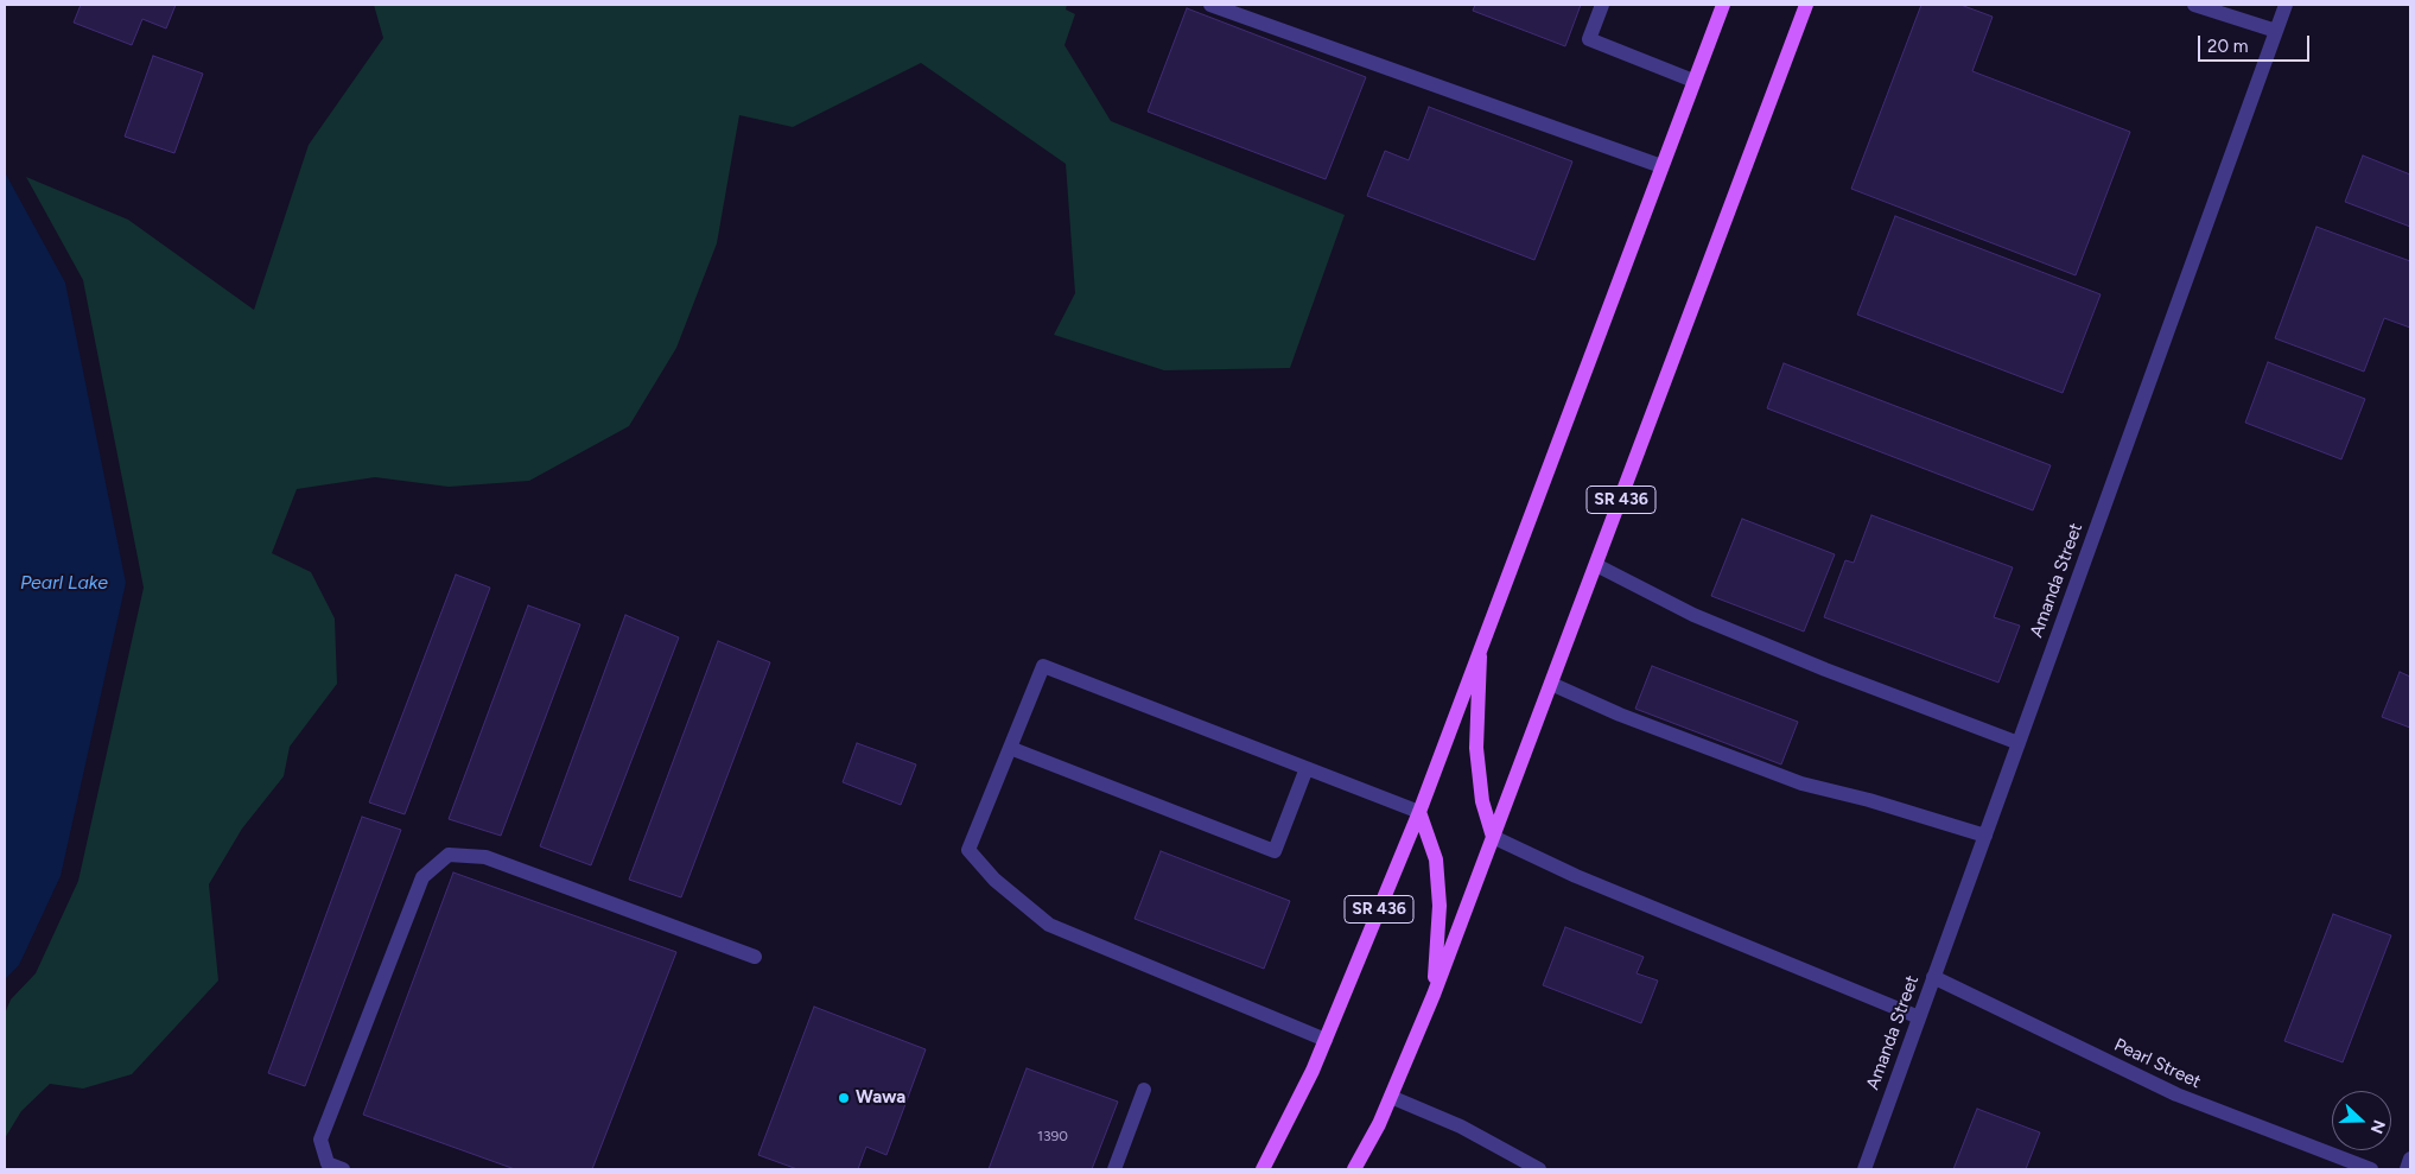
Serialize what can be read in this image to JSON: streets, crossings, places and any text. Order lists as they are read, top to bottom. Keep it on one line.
{"streets":{"main road":["SR 436"],"street":["Amanda Street","Pearl Street"]},"crossings":[["Amanda Street","Pearl Street"]],"water":["Pearl Lake"],"places":["Wawa"],"house_numbers":["1390"],"scale_bar":"20 m","north":"right"}
